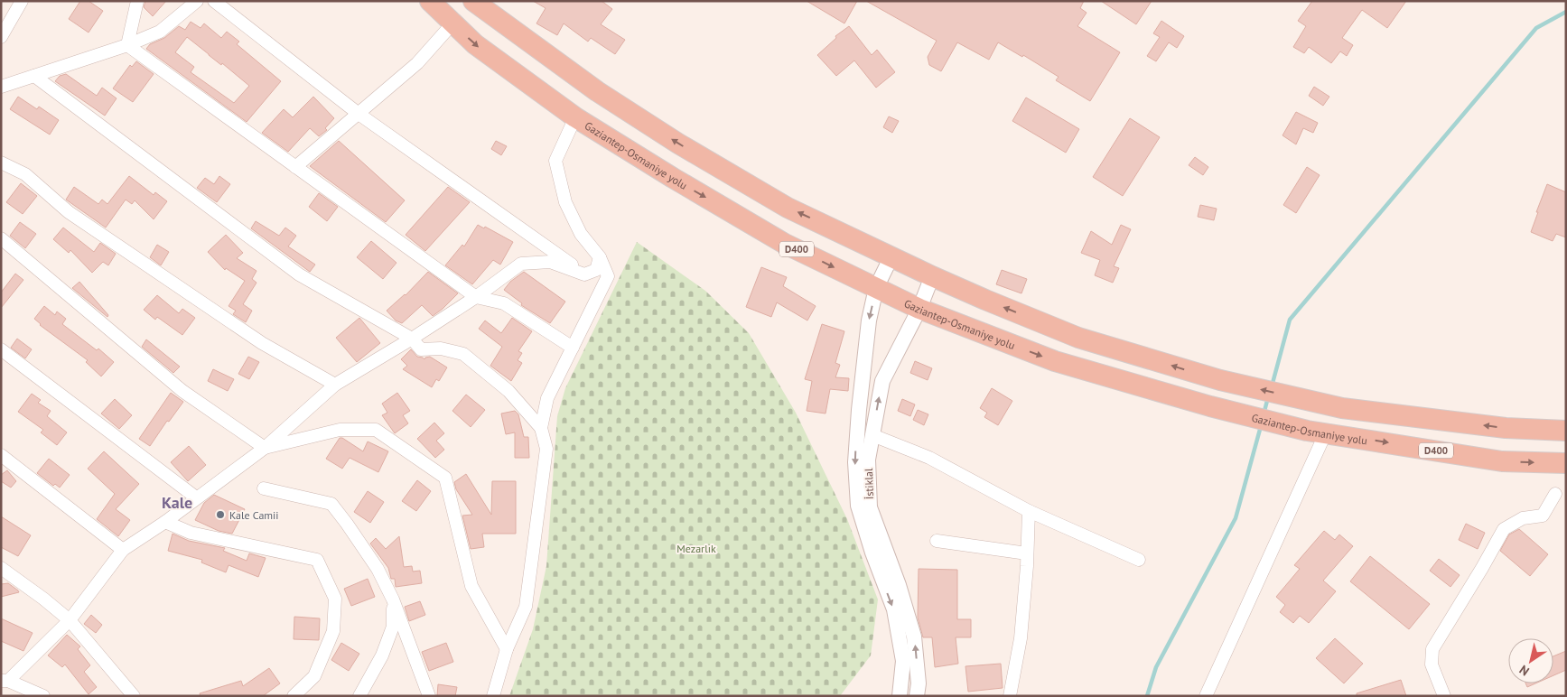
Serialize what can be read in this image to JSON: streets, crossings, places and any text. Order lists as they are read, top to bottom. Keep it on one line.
{"streets":{"highway":["Gaziantep-Osmaniye yolu","D400"],"street":["İstiklal"]},"crossings":[["Gaziantep-Osmaniye yolu","İstiklal"]],"districts":["Kale"],"parks":["Mezarlık"],"places":["Kale Camii"],"north":"bottom left"}
